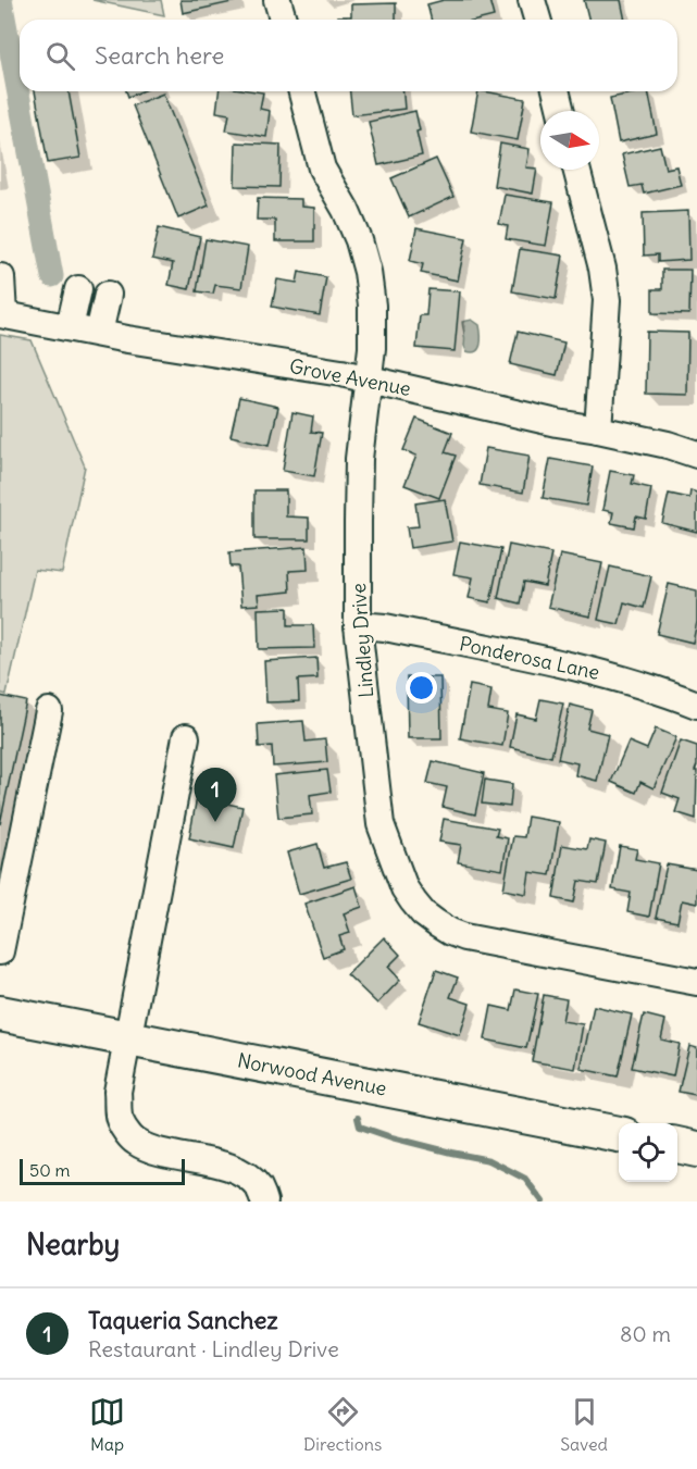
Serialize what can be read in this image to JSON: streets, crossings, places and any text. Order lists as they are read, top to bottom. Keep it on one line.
{"streets":{"main road":["Norwood Avenue"],"street":["Grove Avenue","Lindley Drive","Ponderosa Lane"]},"crossings":[["Grove Avenue","Lindley Drive"],["Lindley Drive","Ponderosa Lane"]],"scale_bar":"50 m","north":"right","page":{"search":"Search here","pins":"1","scale":"50 m","heading":"Nearby","list":[{"mark":"1","name":"Taqueria Sanchez","note":"Restaurant · Lindley Drive","value":"80 m"}],"nav":["Map","Directions","Saved"]}}
